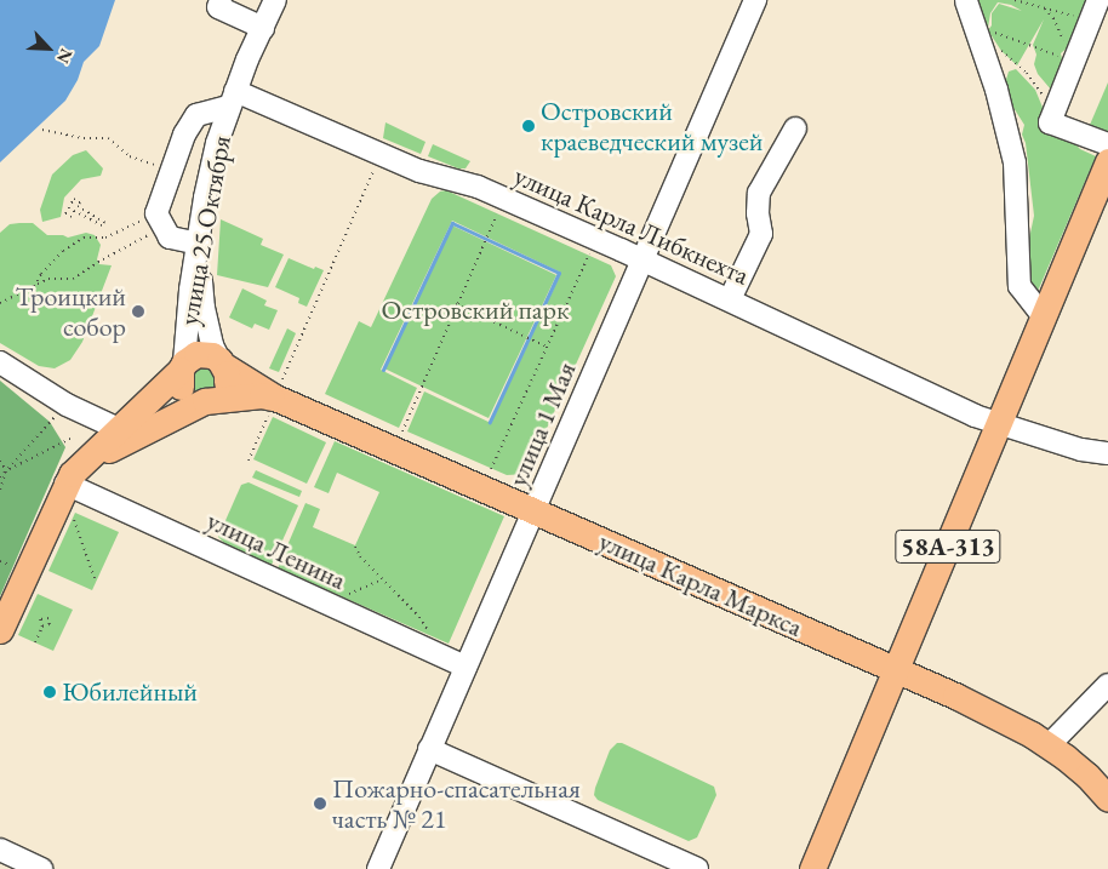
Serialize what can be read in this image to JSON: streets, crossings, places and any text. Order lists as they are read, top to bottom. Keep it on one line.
{"streets":{"main road":["58А-313","улица Карла Маркса"],"street":["улица Карла Либкнехта","улица 25 Октября","улица 1 Мая","улица Ленина"]},"crossings":[["улица Карла Либкнехта","улица 25 Октября"],["улица Карла Либкнехта","улица 1 Мая"],["улица Карла Либкнехта","58А-313"],["улица 1 Мая","улица Ленина"],["улица 1 Мая","улица Карла Маркса"],["58А-313","улица Карла Маркса"]],"parks":["Островский парк"],"places":["Островский краеведческий музей","Троицкий собор","Юбилейный","Пожарно-спасательная часть № 21"],"north":"bottom right"}
